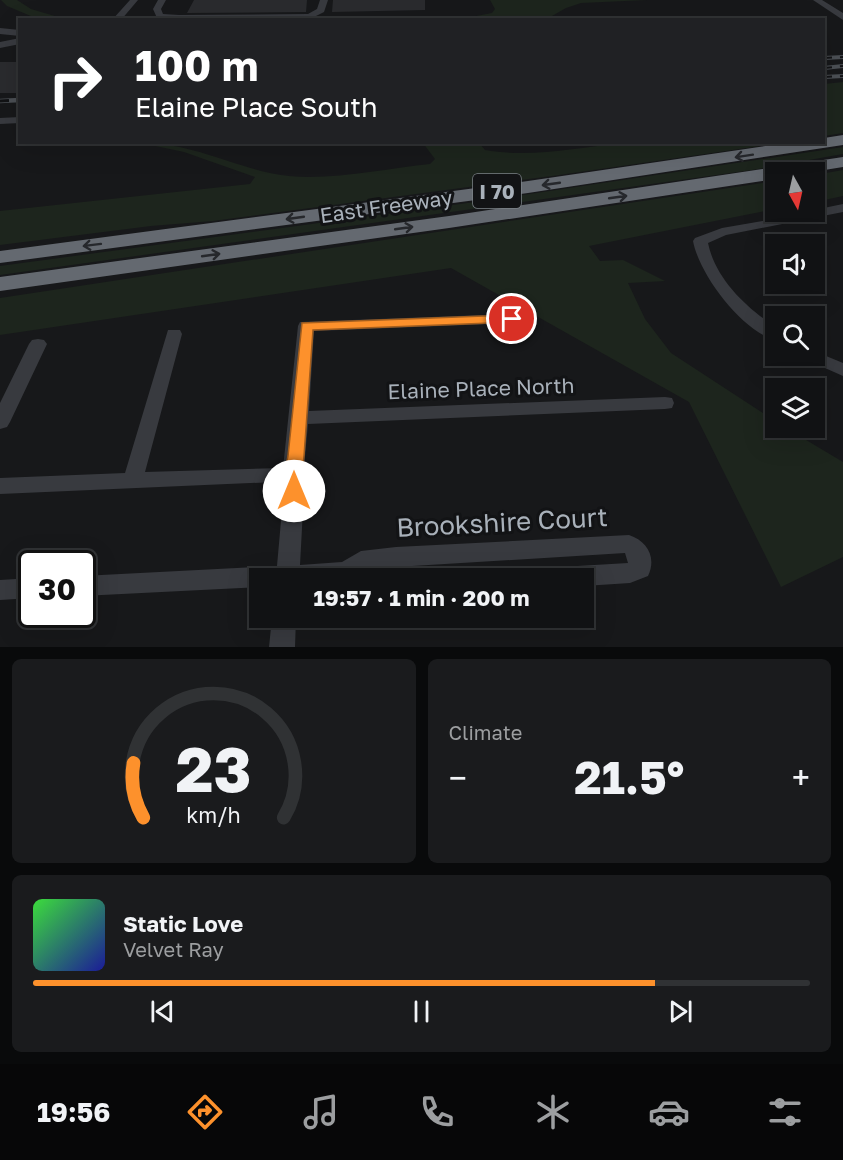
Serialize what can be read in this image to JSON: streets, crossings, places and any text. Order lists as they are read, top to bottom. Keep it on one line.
{"streets":{"highway":["I 70","East Freeway"],"street":["Elaine Place North","Brookshire Court"]},"north":"bottom","page":{"turn":["100 m","Elaine Place South"],"limit":"30","trip":"19:57 · 1 min · 200 m","tile":"Climate","heat":["−","21.5°","+"],"song":["Static Love","Velvet Ray"],"tabs":"19:56","gauge":["23","km/h"]}}
